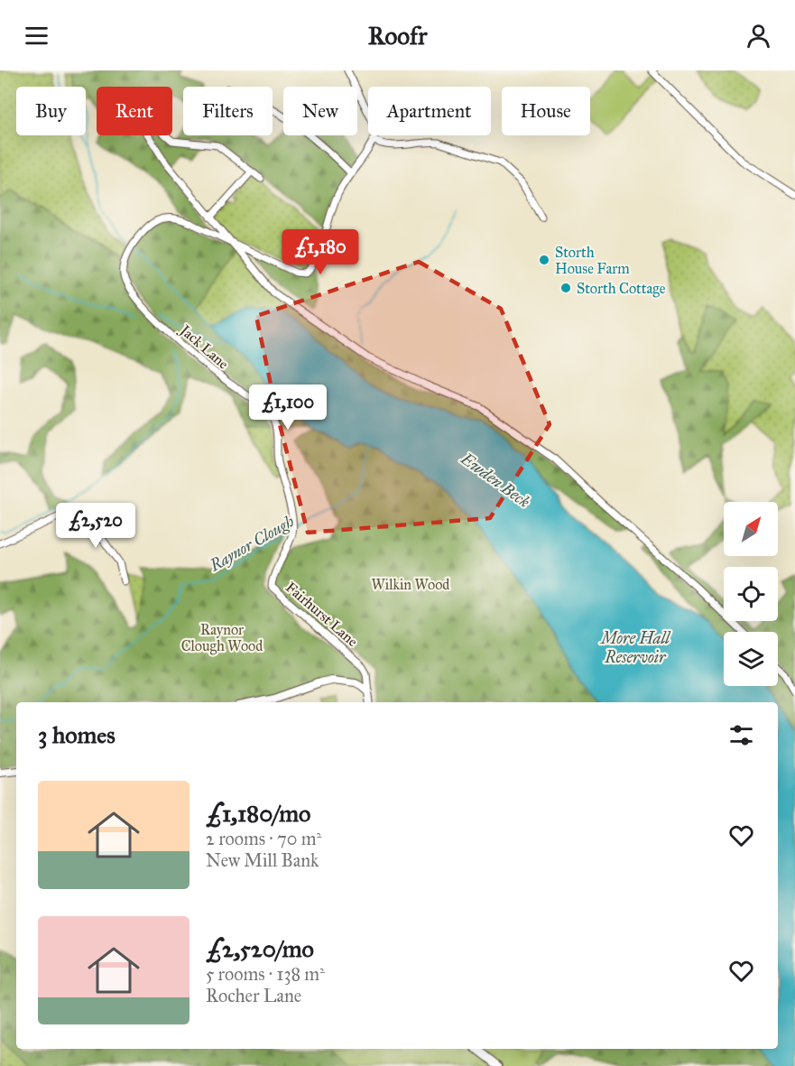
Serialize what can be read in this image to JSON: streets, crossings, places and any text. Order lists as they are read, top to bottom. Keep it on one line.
{"streets":{"street":["Jack Lane","Fairhurst Lane"]},"crossings":[["Jack Lane","Fairhurst Lane"]],"water":["Ewden Beck","Raynor Clough","More Hall Reservoir"],"parks":["Wilkin Wood","Raynor Clough Wood"],"places":["Storth House Farm","Storth Cottage"],"north":"top right","page":{"header":"Roofr","chip":["Buy","Rent","Filters","New","Apartment","House"],"price":["£1,180","£1,100","£2,520"],"heading":"3 homes","list":[{"name":"£1,180/mo","note":"2 rooms · 70 m² · New Mill Bank"},{"name":"£2,520/mo","note":"5 rooms · 138 m² · Rocher Lane"}]}}
